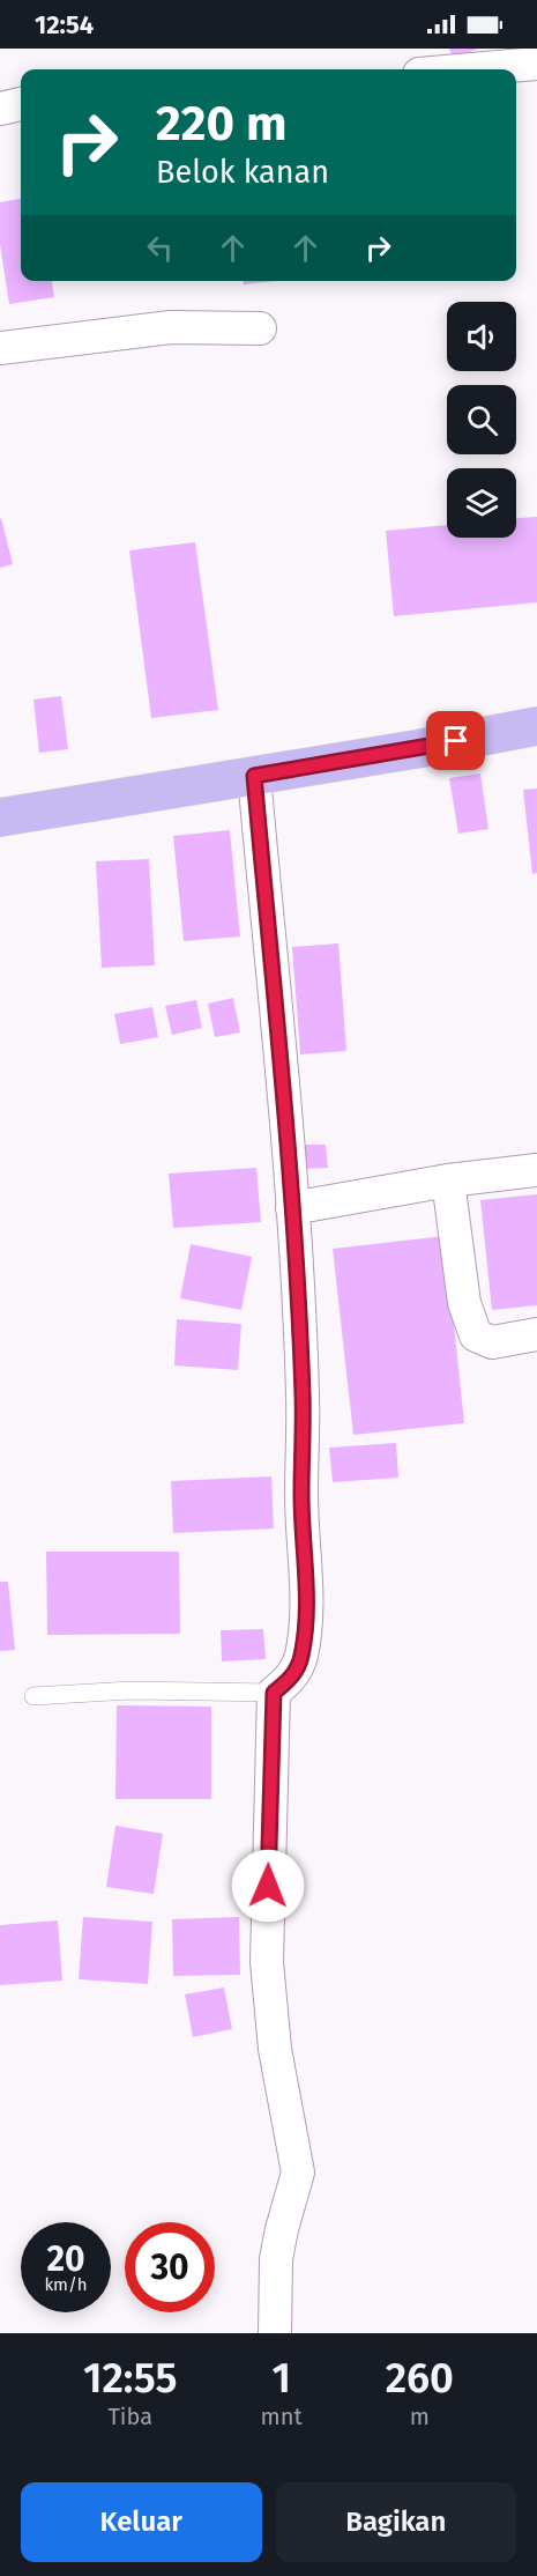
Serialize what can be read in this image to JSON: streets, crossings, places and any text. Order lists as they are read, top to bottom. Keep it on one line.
{"page":{"status":"12:54","turn":["220 m","Belok kanan"],"speed":"20 km/h","limit":"30","eta":["12:55","Tiba","1","mnt","260","m"],"buttons":["Keluar","Bagikan"]}}
